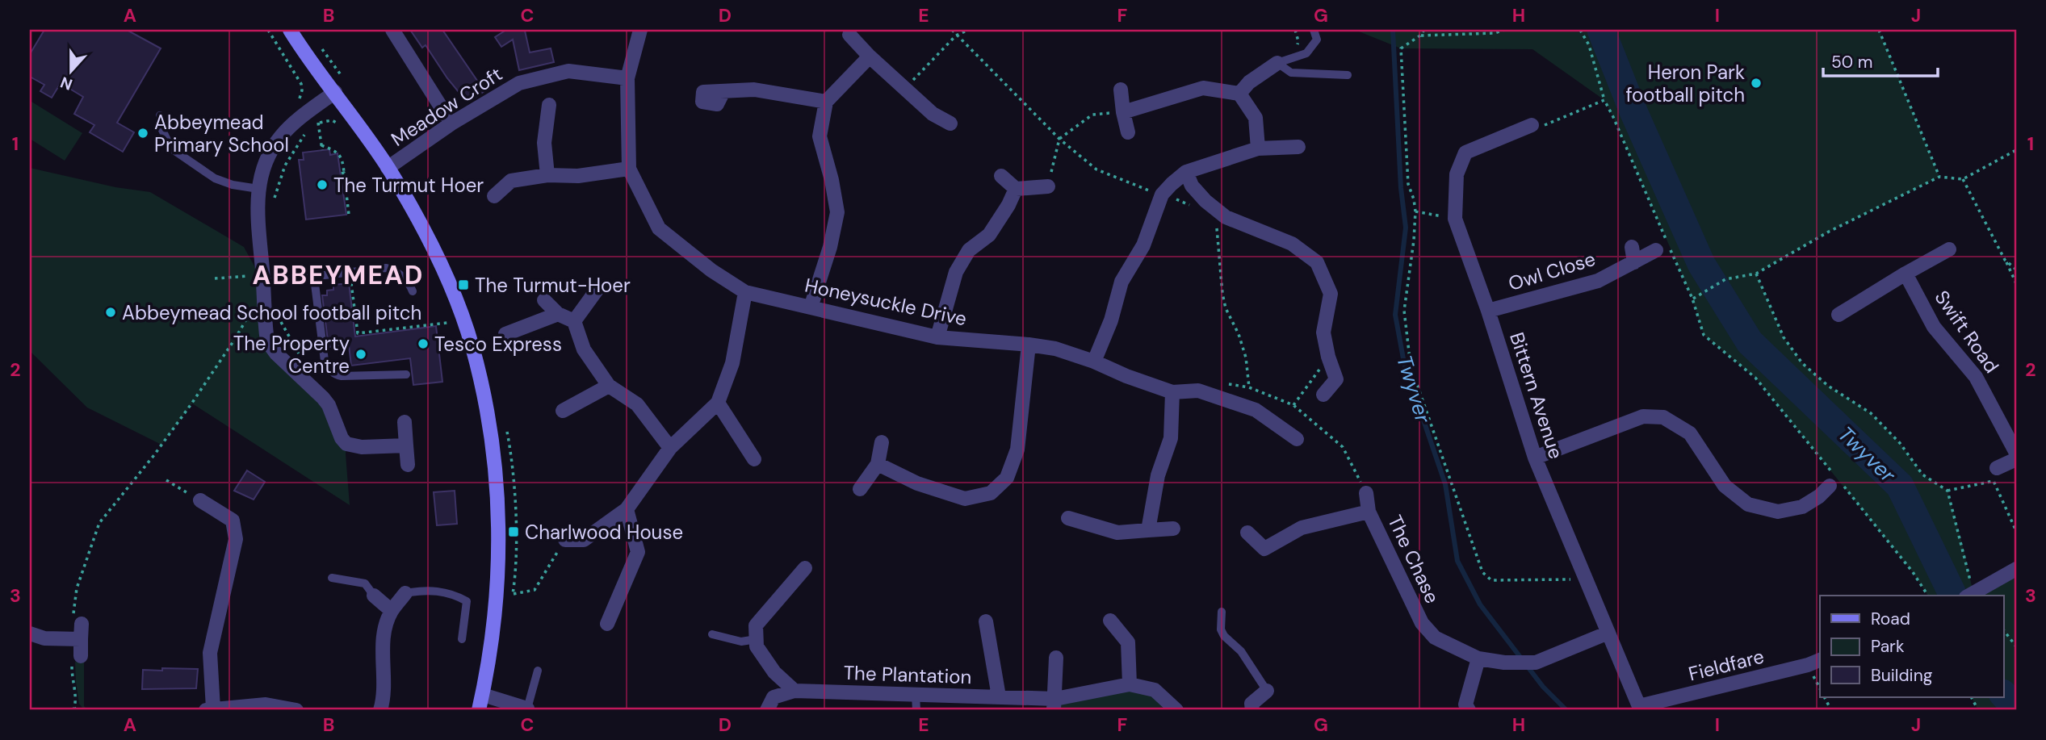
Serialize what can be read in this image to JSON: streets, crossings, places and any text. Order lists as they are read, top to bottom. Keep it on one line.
{"streets":{"street":["Meadow Croft","Owl Close","Honeysuckle Drive","Swift Road","Bittern Avenue","The Chase","Fieldfare","The Plantation"]},"crossings":[["Meadow Croft","Honeysuckle Drive"],["Owl Close","Bittern Avenue"],["Bittern Avenue","The Chase"],["Bittern Avenue","Fieldfare"]],"districts":["ABBEYMEAD"],"water":["Twyver"],"places":{"other":["Heron Park football pitch","Abbeymead Primary School","The Turmut Hoer","Abbeymead School football pitch","Tesco Express","The Property Centre"],"transit":["The Turmut-Hoer","Charlwood House"]},"legend":["Road","Park","Building"],"scale_bar":"50 m","north":"bottom","grid":{"columns":["A","B","C","D","E","F","G","H","I","J"],"rows":["1","2","3"]}}
